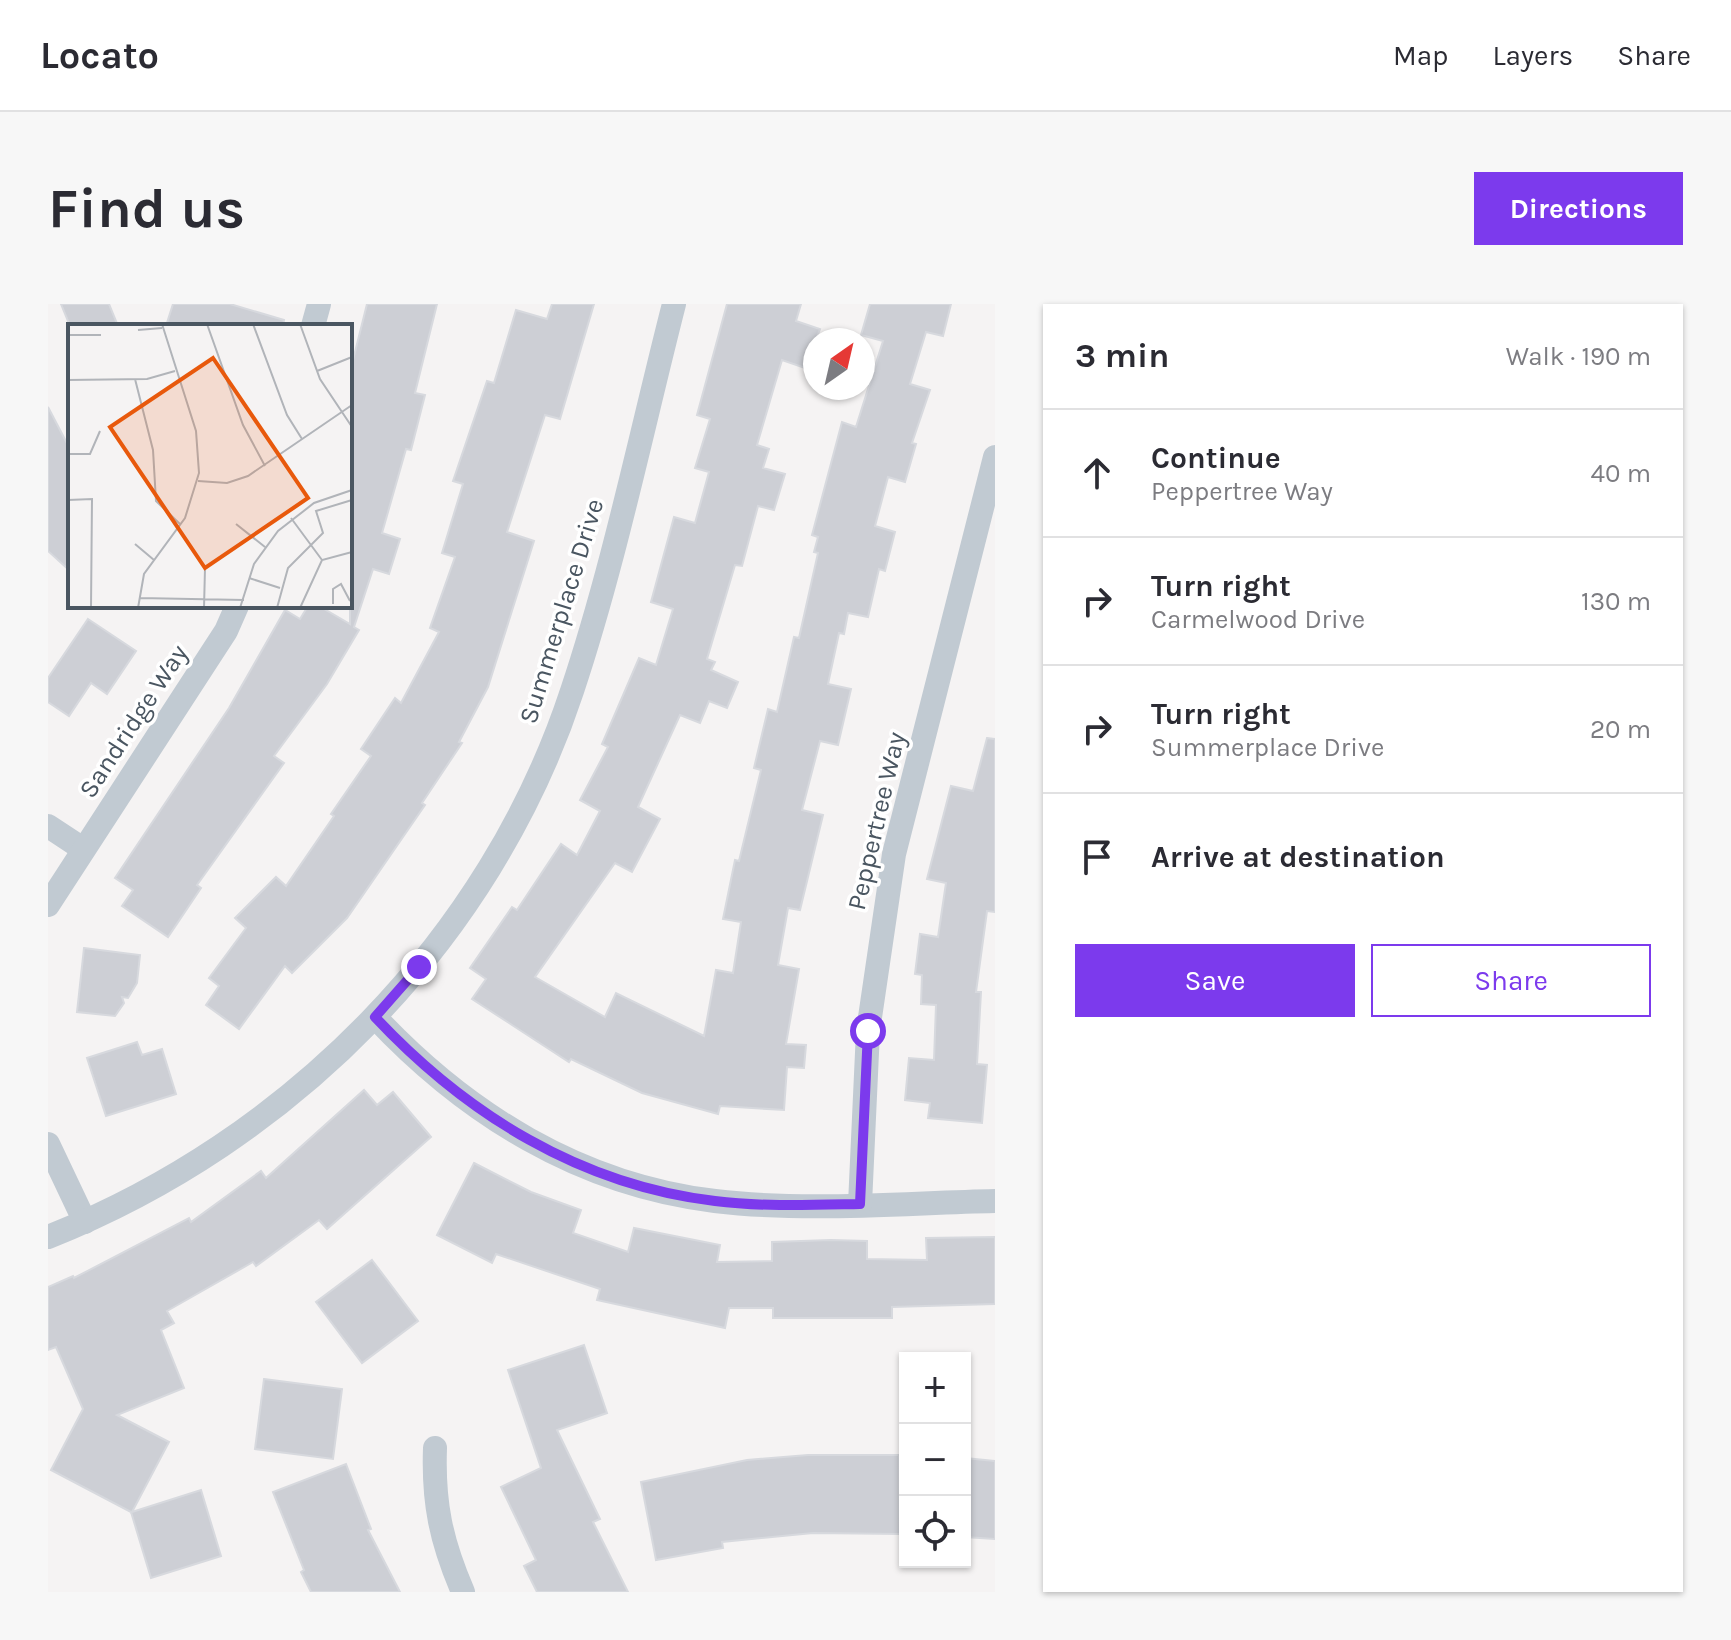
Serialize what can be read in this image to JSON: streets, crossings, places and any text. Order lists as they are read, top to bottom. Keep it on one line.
{"streets":{"street":["Summerplace Drive","Sandridge Way","Peppertree Way"]},"north":"top right","page":{"header":"Locato","nav":["Map","Layers","Share"],"buttons":["Directions",["Save","Share"]],"title":"Find us","heading":["3 min","Walk · 190 m"],"list":[["Continue","Peppertree Way","40 m"],["Turn right","Carmelwood Drive","130 m"],["Turn right","Summerplace Drive","20 m"],"Arrive at destination"],"map_buttons":["+","−"]}}
